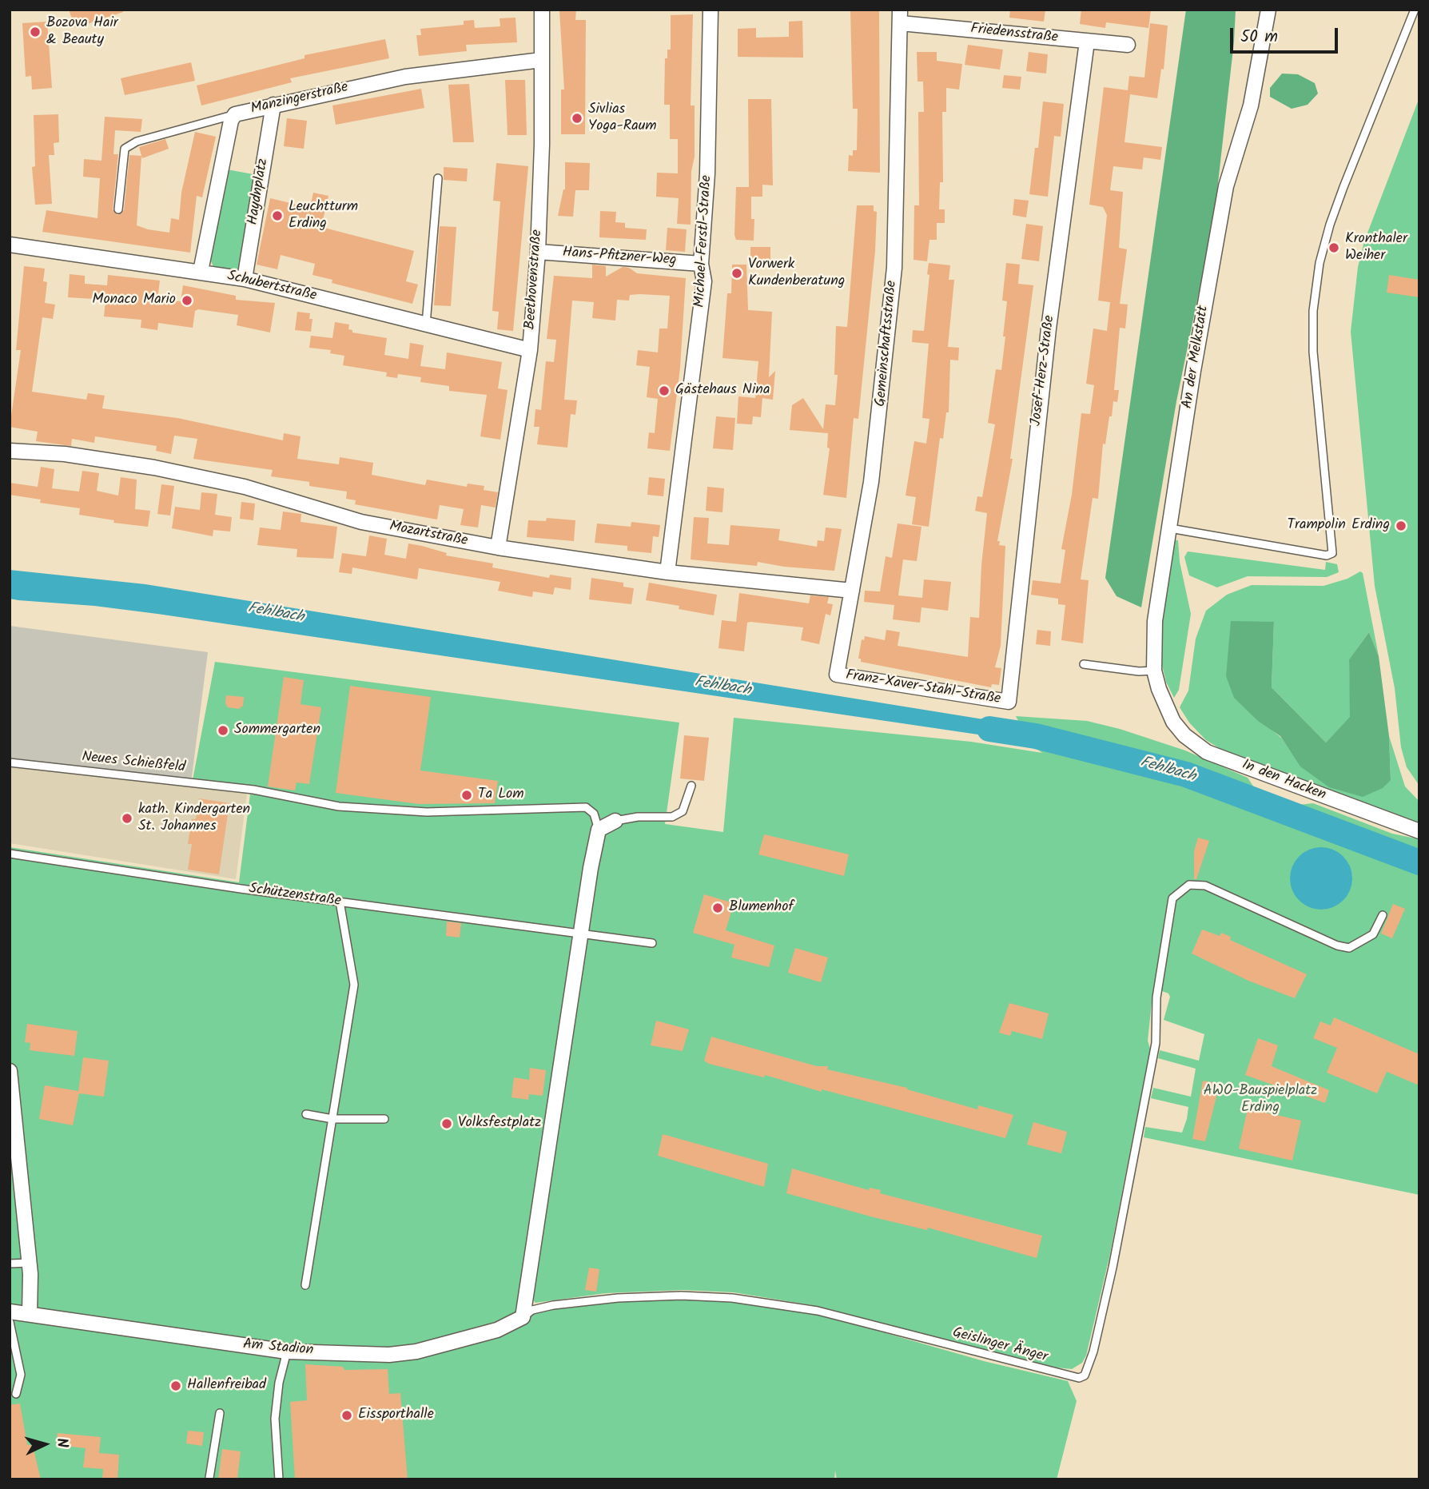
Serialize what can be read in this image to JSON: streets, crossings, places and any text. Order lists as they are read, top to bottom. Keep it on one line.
{"streets":{"street":["Friedensstraße","Manzingerstraße","Haydnplatz","Michael-Ferstl-Straße","Hans-Pfitzner-Weg","Beethovenstraße","Schubertstraße","Gemeinschaftsstraße","An der Melkstatt","Josef-Herz-Straße","Mozartstraße","Franz-Xaver-Stahl-Straße","In den Hacken","Am Stadion"],"lane":["Neues Schießfeld","Schützenstraße","Geislinger Änger"]},"crossings":[["Friedensstraße","Gemeinschaftsstraße"],["Friedensstraße","Josef-Herz-Straße"],["Manzingerstraße","Haydnplatz"],["Manzingerstraße","Beethovenstraße"],["Haydnplatz","Schubertstraße"],["Michael-Ferstl-Straße","Hans-Pfitzner-Weg"],["Michael-Ferstl-Straße","Mozartstraße"],["Hans-Pfitzner-Weg","Beethovenstraße"],["Beethovenstraße","Schubertstraße"],["Beethovenstraße","Mozartstraße"],["Gemeinschaftsstraße","Mozartstraße"],["Gemeinschaftsstraße","Franz-Xaver-Stahl-Straße"],["An der Melkstatt","In den Hacken"],["Josef-Herz-Straße","Franz-Xaver-Stahl-Straße"],["Geislinger Änger","Am Stadion"]],"water":["Fehlbach"],"parks":["AWO-Bauspielplatz Erding"],"places":["Bozova Hair & Beauty","Sivlias Yoga-Raum","Leuchtturm Erding","Kronthaler Weiher","Vorwerk Kundenberatung","Monaco Mario","Gästehaus Nina","Trampolin Erding","Sommergarten","Ta Lom","kath. Kindergarten St. Johannes","Blumenhof","Volksfestplatz","Hallenfreibad","Eissporthalle"],"scale_bar":"50 m","north":"right"}
